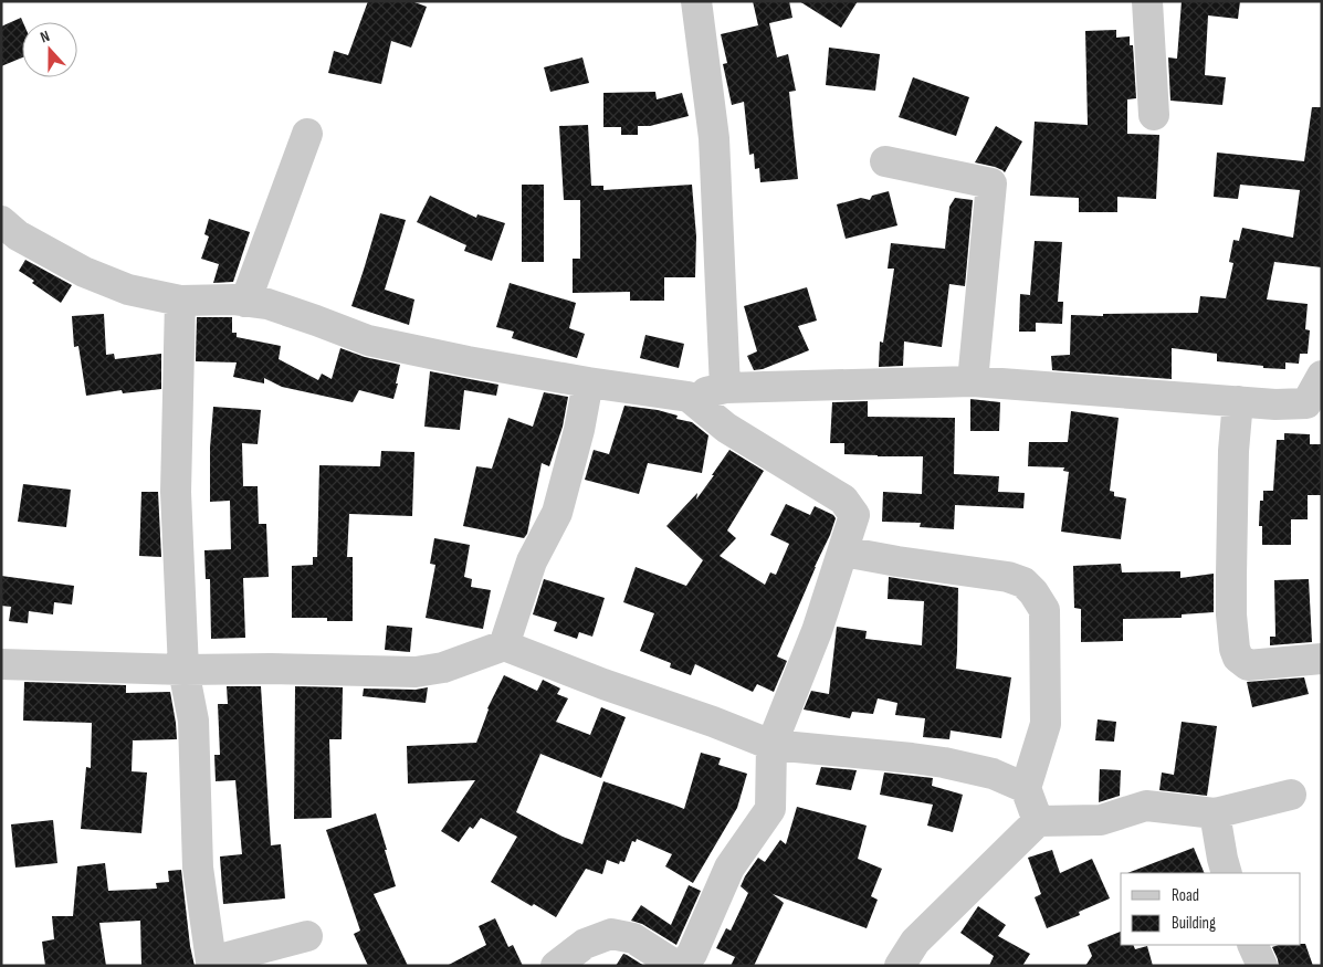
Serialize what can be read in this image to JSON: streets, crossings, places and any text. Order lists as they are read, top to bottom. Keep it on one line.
{"legend":["Road","Building"],"north":"top"}
